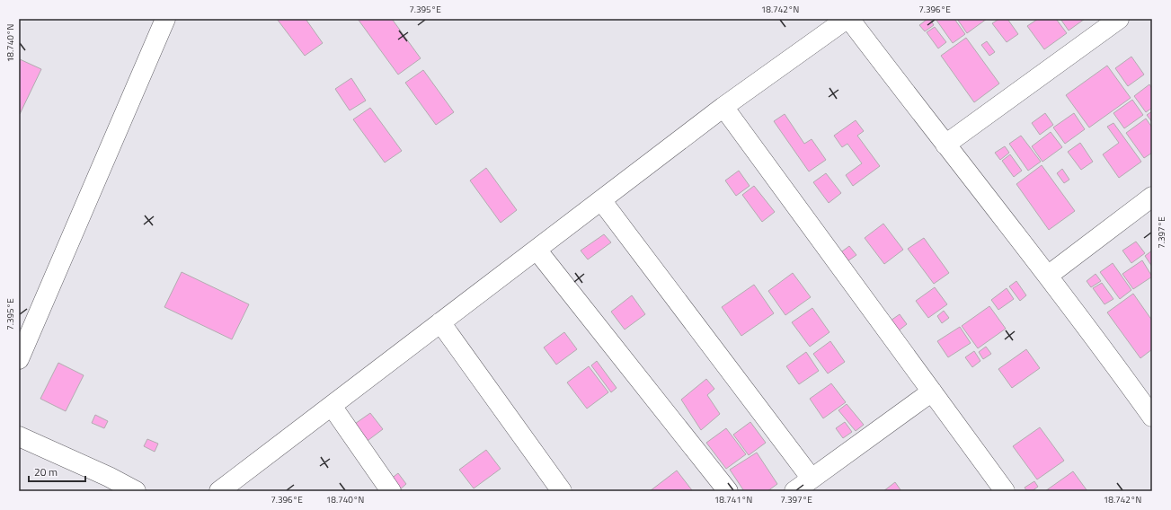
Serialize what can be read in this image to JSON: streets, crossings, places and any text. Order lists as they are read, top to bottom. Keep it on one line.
{"scale_bar":"20 m","coordinates":["7.395°E","18.742°N","7.396°E","18.740°N","7.397°E","18.741°N"]}
